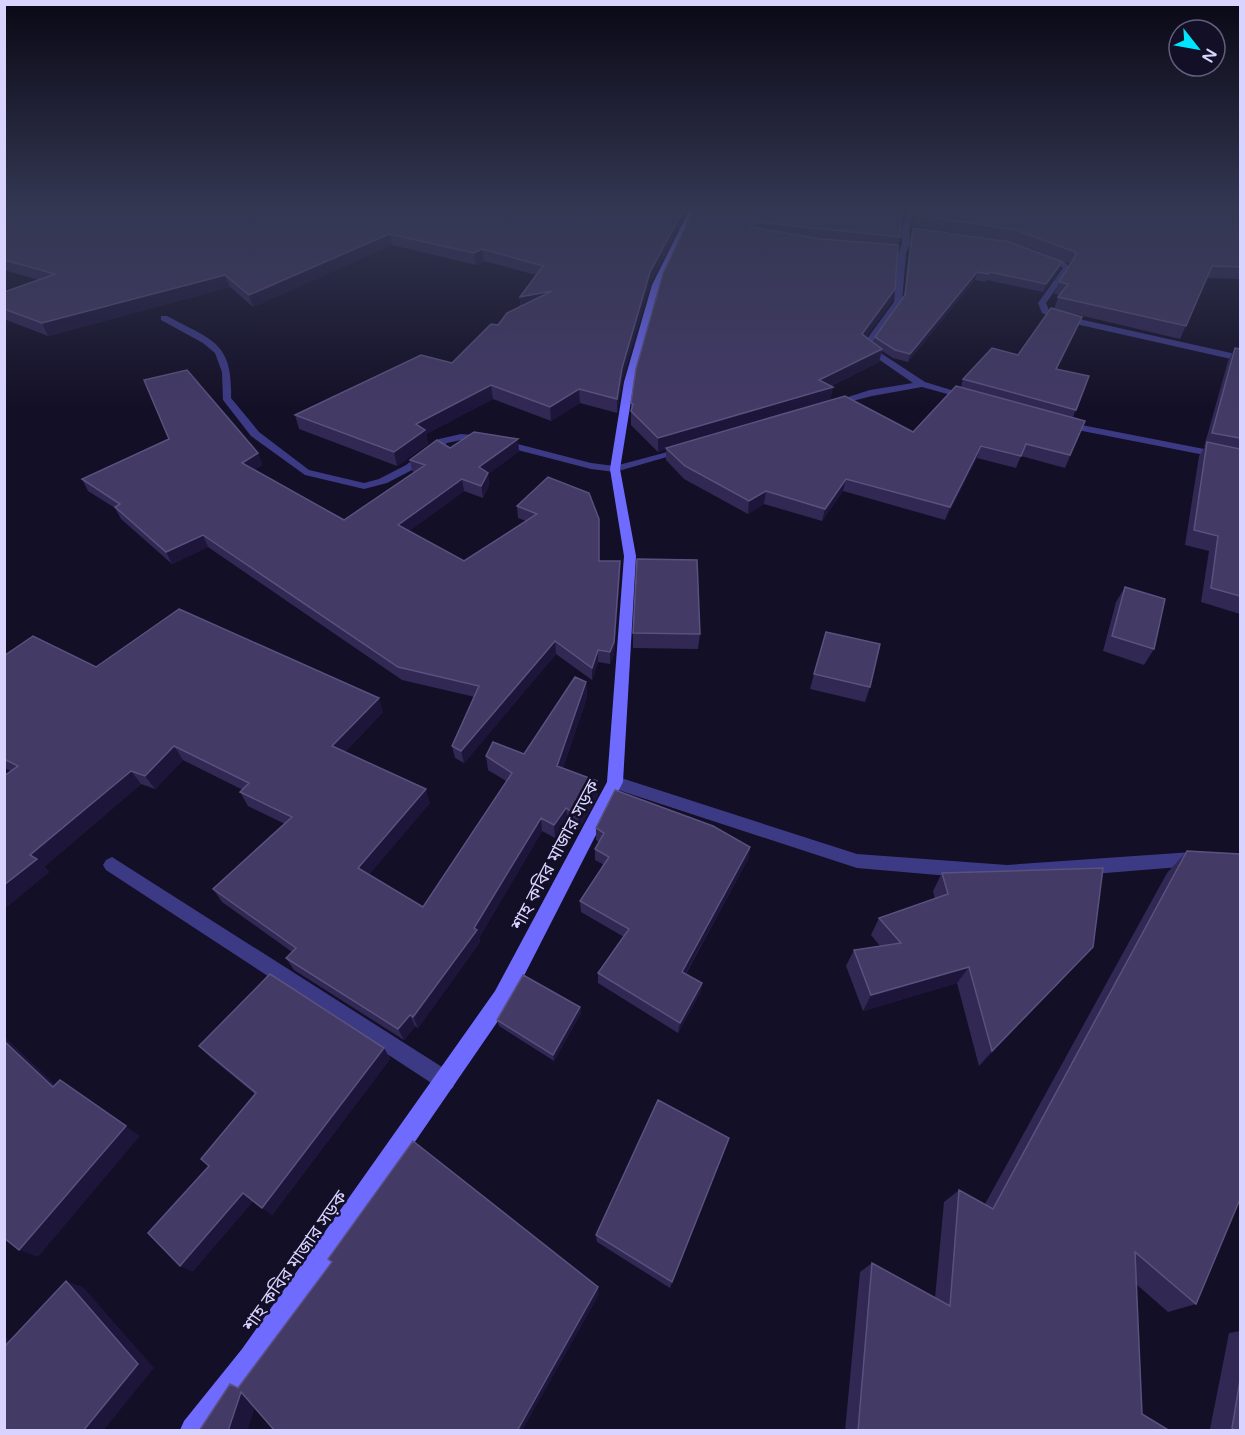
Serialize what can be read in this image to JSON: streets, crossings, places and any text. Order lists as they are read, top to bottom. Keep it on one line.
{"streets":{"street":["শাহ কবির মাজার সড়ক"]},"north":"bottom right"}
